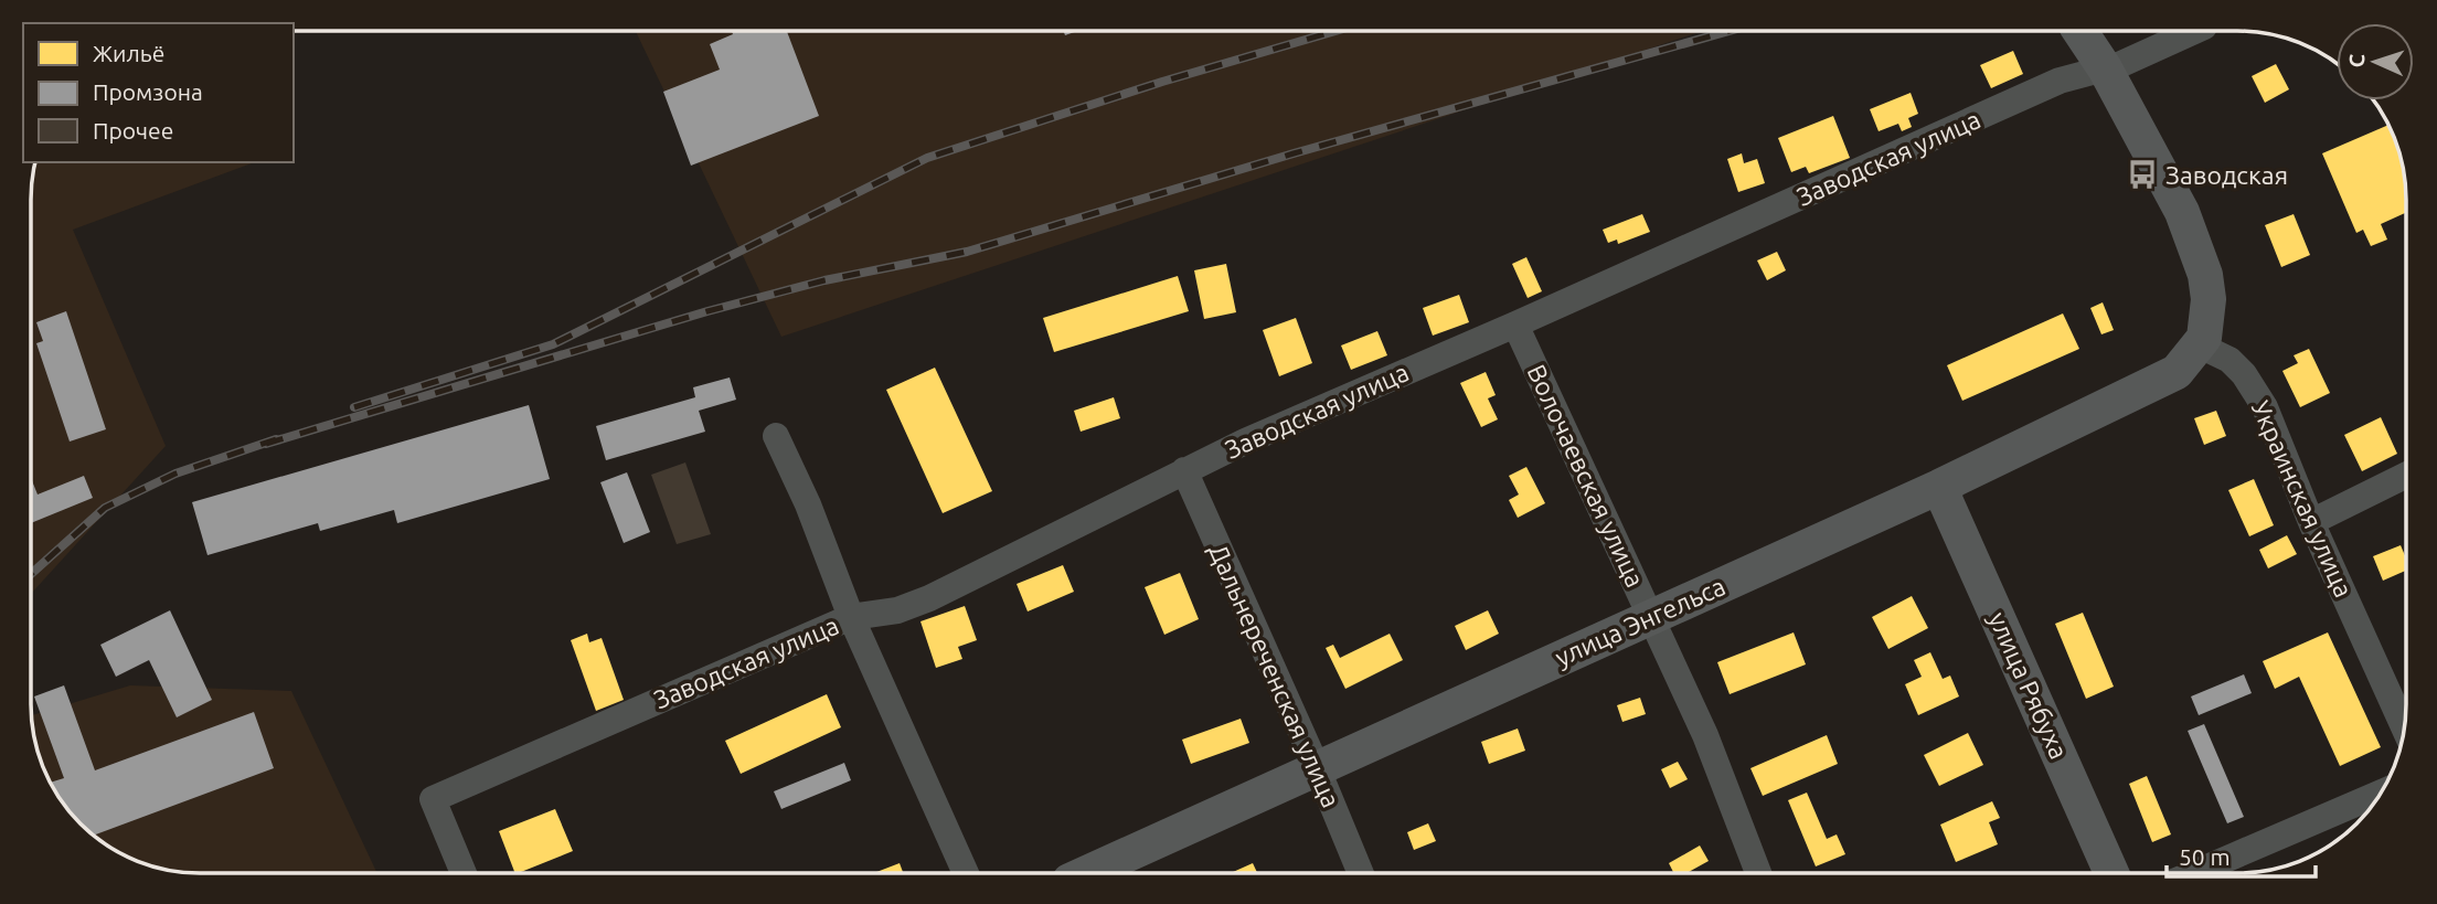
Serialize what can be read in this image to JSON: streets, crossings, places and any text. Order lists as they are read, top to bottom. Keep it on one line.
{"streets":{"main road":["улица Энгельса","улица Рябуха"],"street":["Заводская улица","Волочаевская улица","Украинская улица","Дальнереченская улица"]},"crossings":[["Заводская улица","Волочаевская улица"],["Заводская улица","Дальнереченская улица"],["Волочаевская улица","улица Энгельса"],["Украинская улица","улица Энгельса"],["улица Энгельса","Дальнереченская улица"],["улица Энгельса","улица Рябуха"]],"places":{"bus stop":["Заводская"]},"legend":["Жильё","Промзона","Прочее"],"scale_bar":"50 m","north":"left"}
